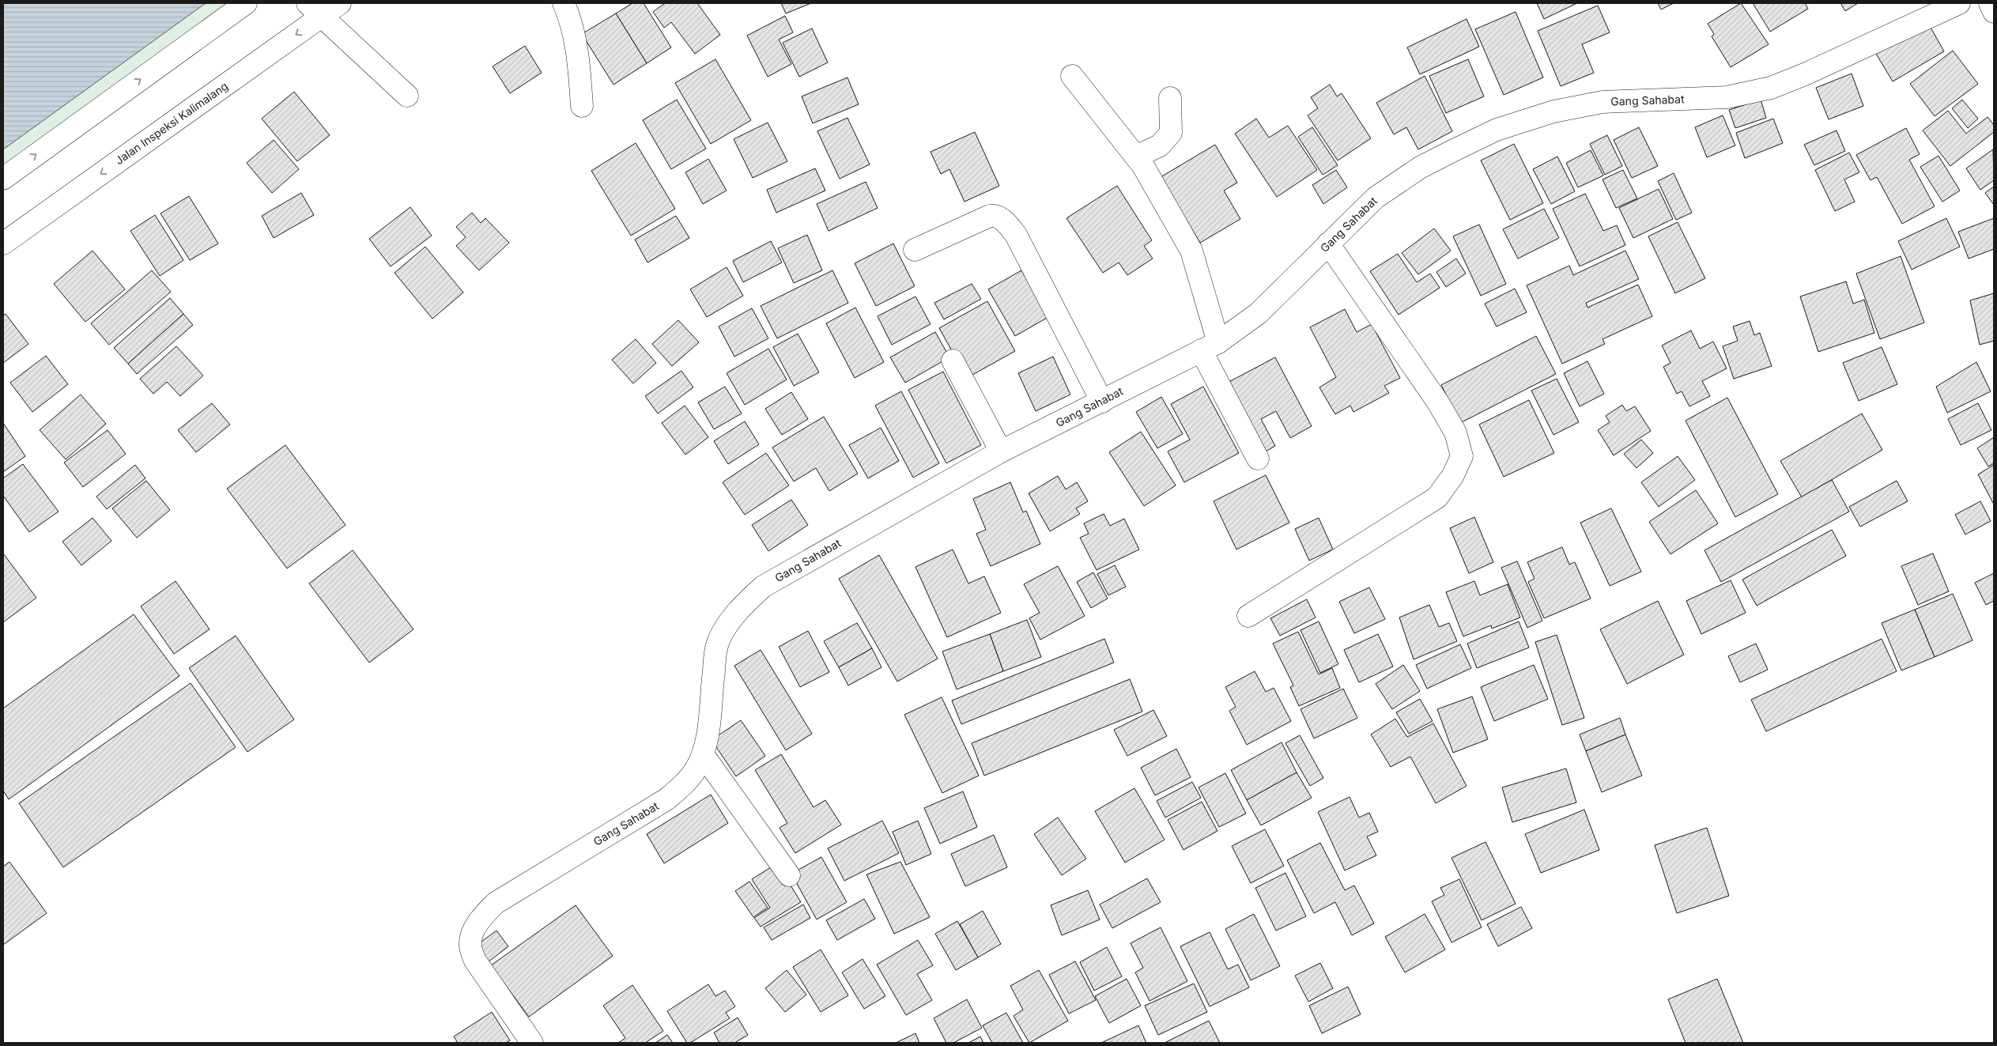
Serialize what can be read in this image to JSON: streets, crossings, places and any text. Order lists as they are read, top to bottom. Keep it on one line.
{"streets":{"street":["Gang Sahabat","Jalan Inspeksi Kalimalang"]}}
